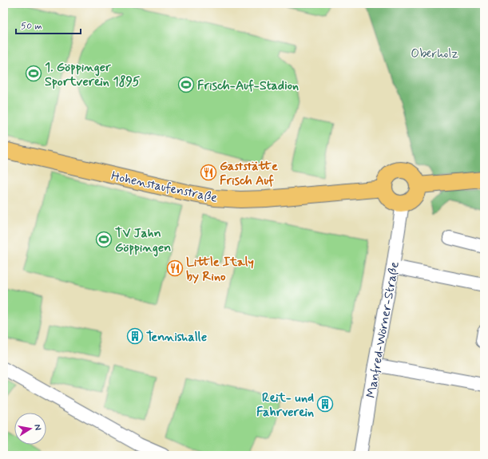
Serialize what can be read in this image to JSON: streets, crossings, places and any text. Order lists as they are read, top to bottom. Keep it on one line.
{"streets":{"main road":["Hohenstaufenstraße"],"street":["Manfred-Wörner-Straße"]},"crossings":[["Hohenstaufenstraße","Manfred-Wörner-Straße"]],"parks":["Oberholz"],"places":{"sports":["1. Göppinger Sportverein 1895","Frisch-Auf-Stadion","TV Jahn Göppingen"],"restaurant":["Gaststätte Frisch Auf","Little Italy by Rino"],"building":["Tennishalle","Reit- und Fahrverein"]},"scale_bar":"50 m","north":"right"}
